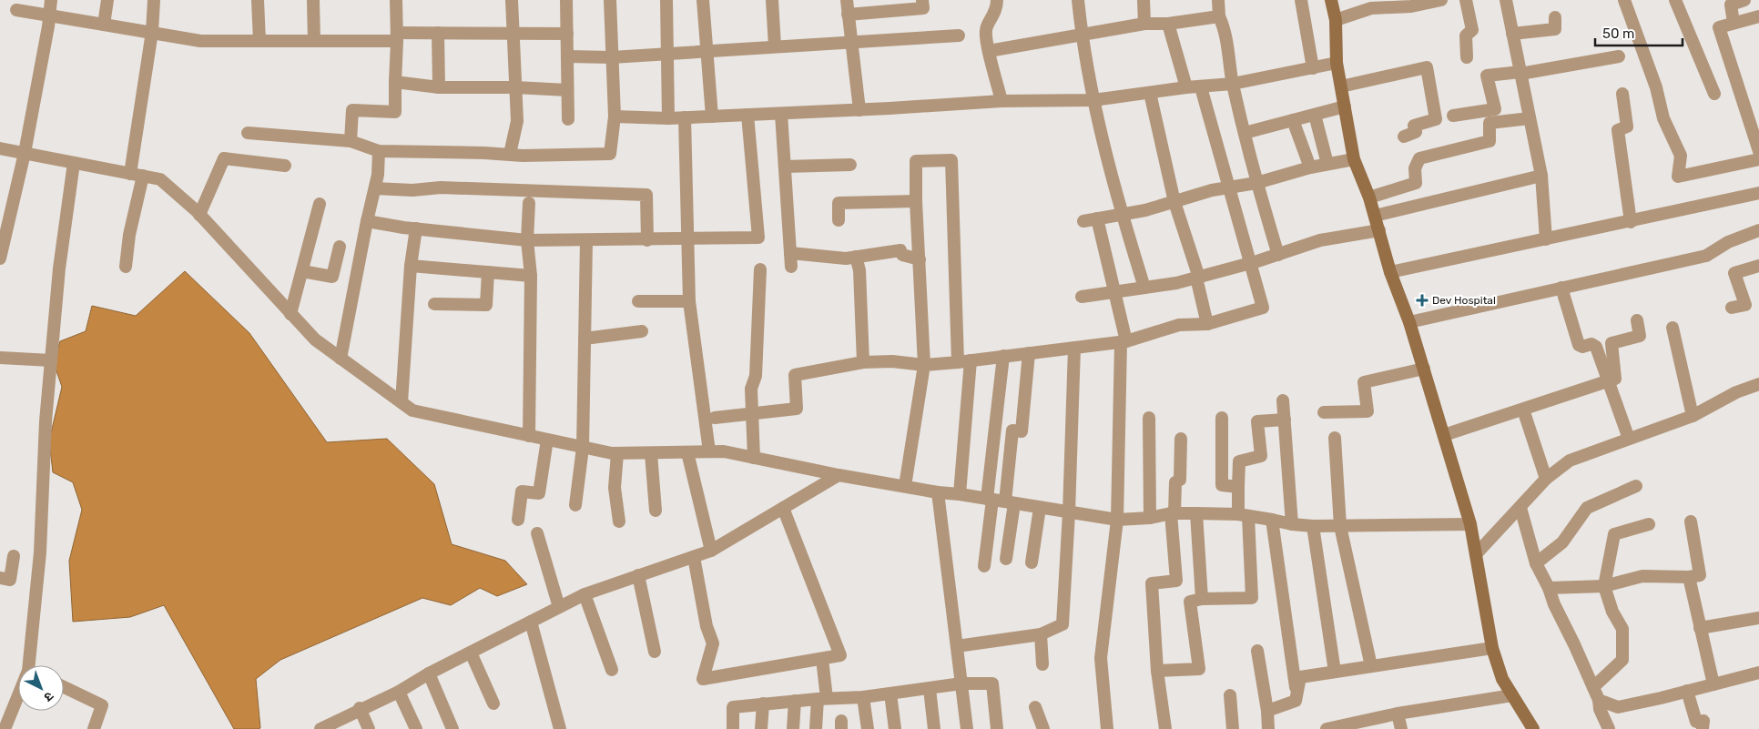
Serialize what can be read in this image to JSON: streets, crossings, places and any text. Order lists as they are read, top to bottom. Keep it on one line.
{"places":{"health":["Dev Hospital"]},"scale_bar":"50 m","north":"bottom right"}
